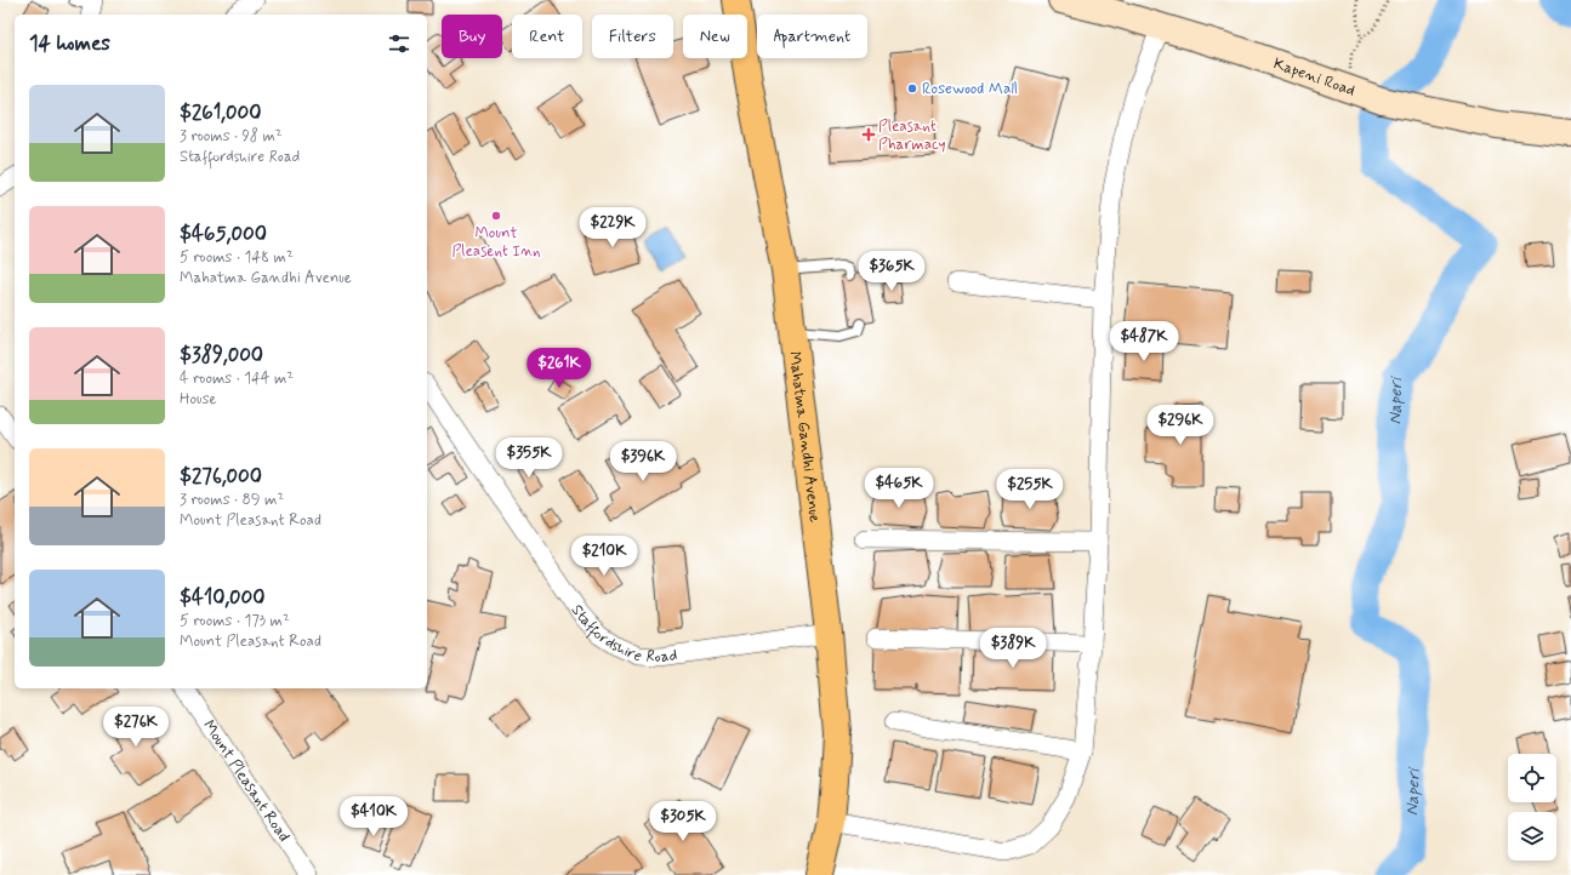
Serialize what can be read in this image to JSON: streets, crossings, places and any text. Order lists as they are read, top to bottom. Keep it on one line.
{"streets":{"main road":["Kapeni Road","Mahatma Gandhi Avenue"],"street":["Staffordshire Road","Mount Pleasant Road"]},"crossings":[["Mahatma Gandhi Avenue","Staffordshire Road"]],"water":["Naperi"],"places":{"other":["Rosewood Mall","Mount Pleasent Inn"],"health":["Pleasant Pharmacy"]},"page":{"chip":["Buy","Rent","Filters","New","Apartment"],"heading":"14 homes","list":[{"name":"$261,000","note":"3 rooms · 98 m² · Staffordshire Road"},{"name":"$465,000","note":"5 rooms · 148 m² · Mahatma Gandhi Avenue"},{"name":"$389,000","note":"4 rooms · 144 m² · House"},{"name":"$276,000","note":"3 rooms · 89 m² · Mount Pleasant Road"},{"name":"$410,000","note":"5 rooms · 173 m² · Mount Pleasant Road"}],"price":["$229K","$365K","$487K","$261K","$296K","$355K","$396K","$465K","$255K","$210K","$389K","$276K","$410K","$305K"]}}
